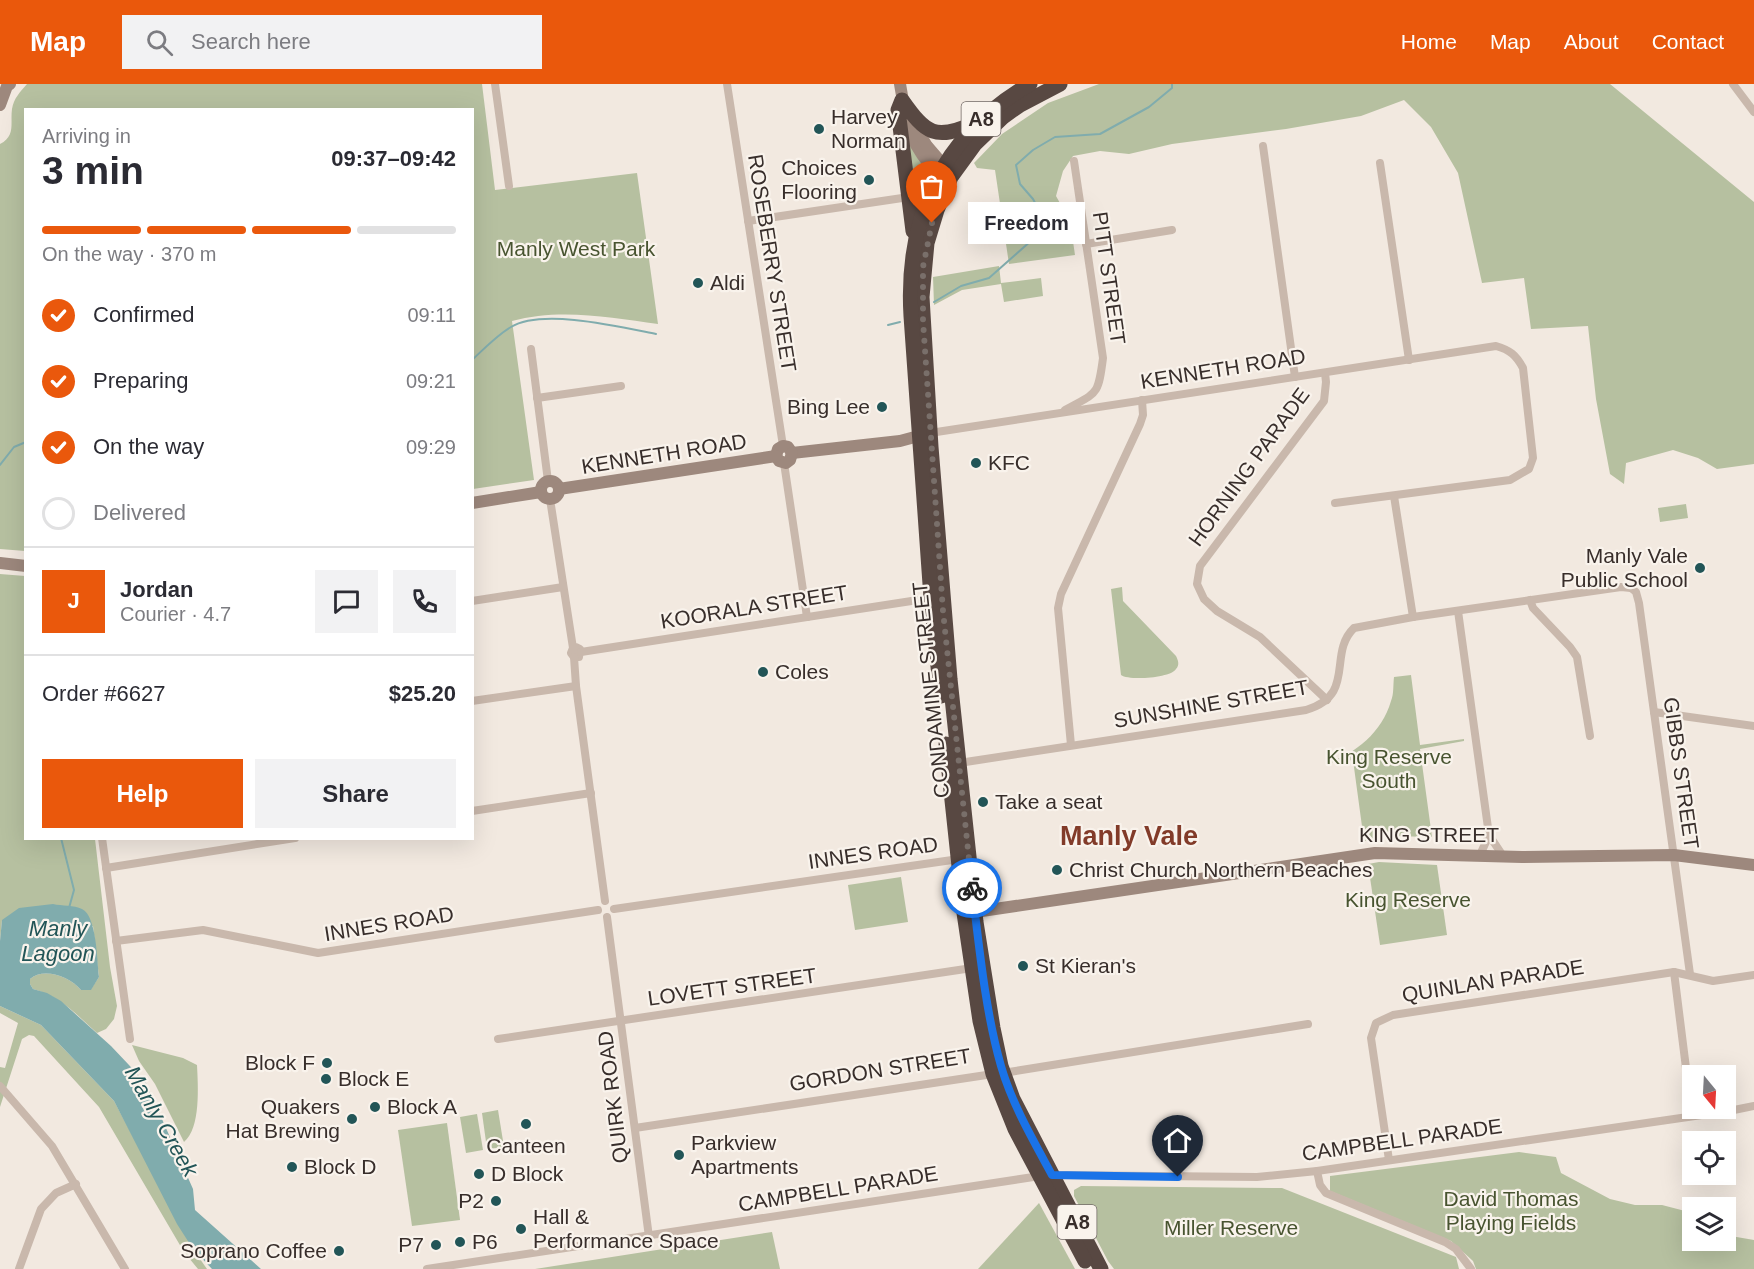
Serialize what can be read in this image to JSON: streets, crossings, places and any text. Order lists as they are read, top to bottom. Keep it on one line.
{"streets":{"highway":["A8","CONDAMINE STREET"],"street":["ROSEBERRY STREET","PITT STREET","KENNETH ROAD","HORNING PARADE","KOORALA STREET","SUNSHINE STREET","GIBBS STREET","KING STREET","INNES ROAD","QUINLAN PARADE","LOVETT STREET","GORDON STREET","QUIRK ROAD","CAMPBELL PARADE"]},"crossings":[["A8","CONDAMINE STREET"],["ROSEBERRY STREET","KENNETH ROAD"],["ROSEBERRY STREET","KOORALA STREET"],["PITT STREET","KENNETH ROAD"],["KENNETH ROAD","HORNING PARADE"],["KENNETH ROAD","CONDAMINE STREET"],["HORNING PARADE","SUNSHINE STREET"],["KOORALA STREET","CONDAMINE STREET"],["CONDAMINE STREET","SUNSHINE STREET"],["CONDAMINE STREET","KING STREET"],["CONDAMINE STREET","INNES ROAD"],["CONDAMINE STREET","LOVETT STREET"],["CONDAMINE STREET","GORDON STREET"],["CONDAMINE STREET","CAMPBELL PARADE"],["SUNSHINE STREET","GIBBS STREET"],["GIBBS STREET","KING STREET"],["GIBBS STREET","QUINLAN PARADE"],["INNES ROAD","QUIRK ROAD"],["QUINLAN PARADE","CAMPBELL PARADE"],["LOVETT STREET","QUIRK ROAD"],["GORDON STREET","QUIRK ROAD"],["QUIRK ROAD","CAMPBELL PARADE"]],"districts":["Manly Vale"],"water":["Manly Lagoon","Manly Creek"],"parks":["Manly West Park","King Reserve South","King Reserve","David Thomas Playing Fields","Miller Reserve"],"places":["Harvey Norman","Choices Flooring","Freedom","Aldi","Bing Lee","KFC","Manly Vale Public School","Coles","Take a seat","Christ Church Northern Beaches","St Kieran's","Block F","Block E","Block A","Quakers Hat Brewing","Canteen","Parkview Apartments","Block D","D Block","P2","Hall & Performance Space","P6","P7","Soprano Coffee"],"north":"bottom","page":{"header":"Map","search":"Search here","nav":["Home","Map","About","Contact"],"heading":["3 min","Arriving in","09:37–09:42"],"panel":["Jordan","Courier · 4.7","Order #6627","$25.20"],"bubble":"Freedom","bar":"On the way · 370 m","list":[["Confirmed","09:11"],["Preparing","09:21"],["On the way","09:29"],"Delivered"],"round":"J","buttons":["Help","Share"]}}
